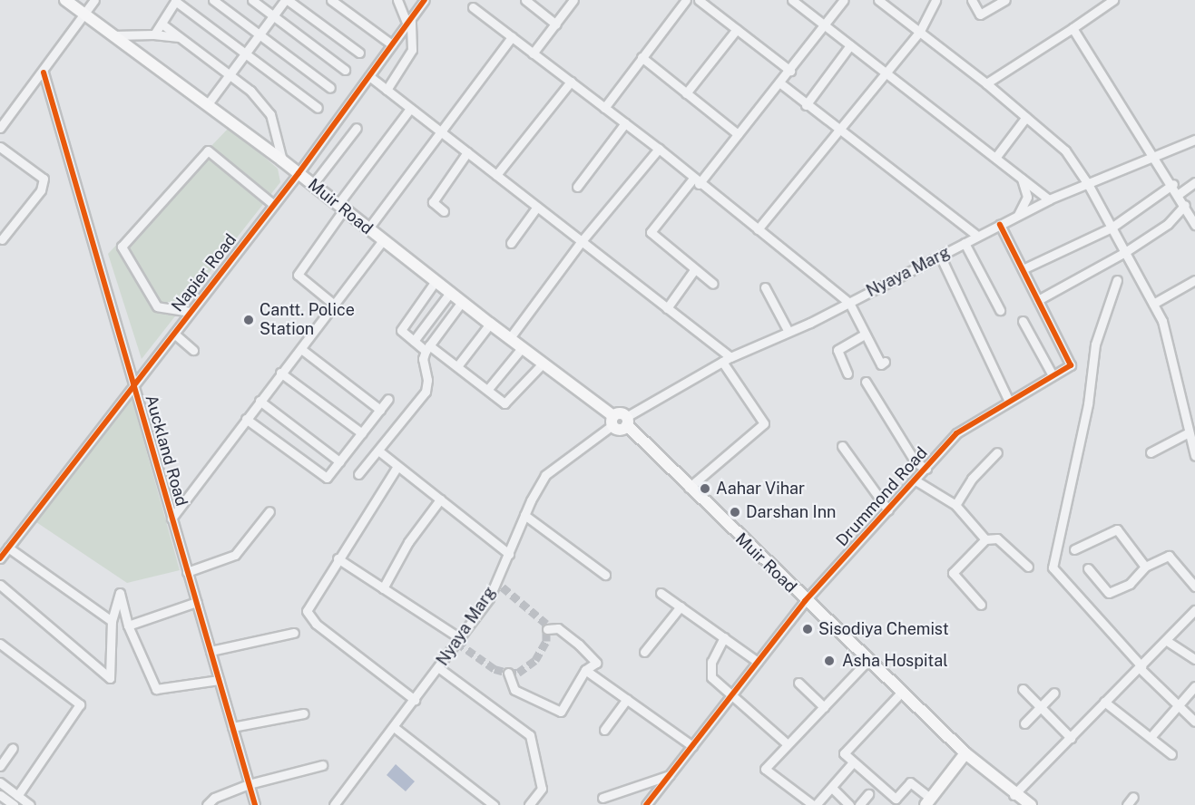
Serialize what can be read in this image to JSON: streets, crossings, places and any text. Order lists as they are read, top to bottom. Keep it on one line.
{"streets":{"main road":["Muir Road"],"street":["Nyaya Marg","Napier Road","Auckland Road","Drummond Road"]},"crossings":[["Muir Road","Nyaya Marg"],["Muir Road","Napier Road"],["Muir Road","Drummond Road"],["Nyaya Marg","Drummond Road"],["Napier Road","Auckland Road"]],"places":["Cantt. Police Station","Aahar Vihar","Darshan Inn","Sisodiya Chemist","Asha Hospital"]}
